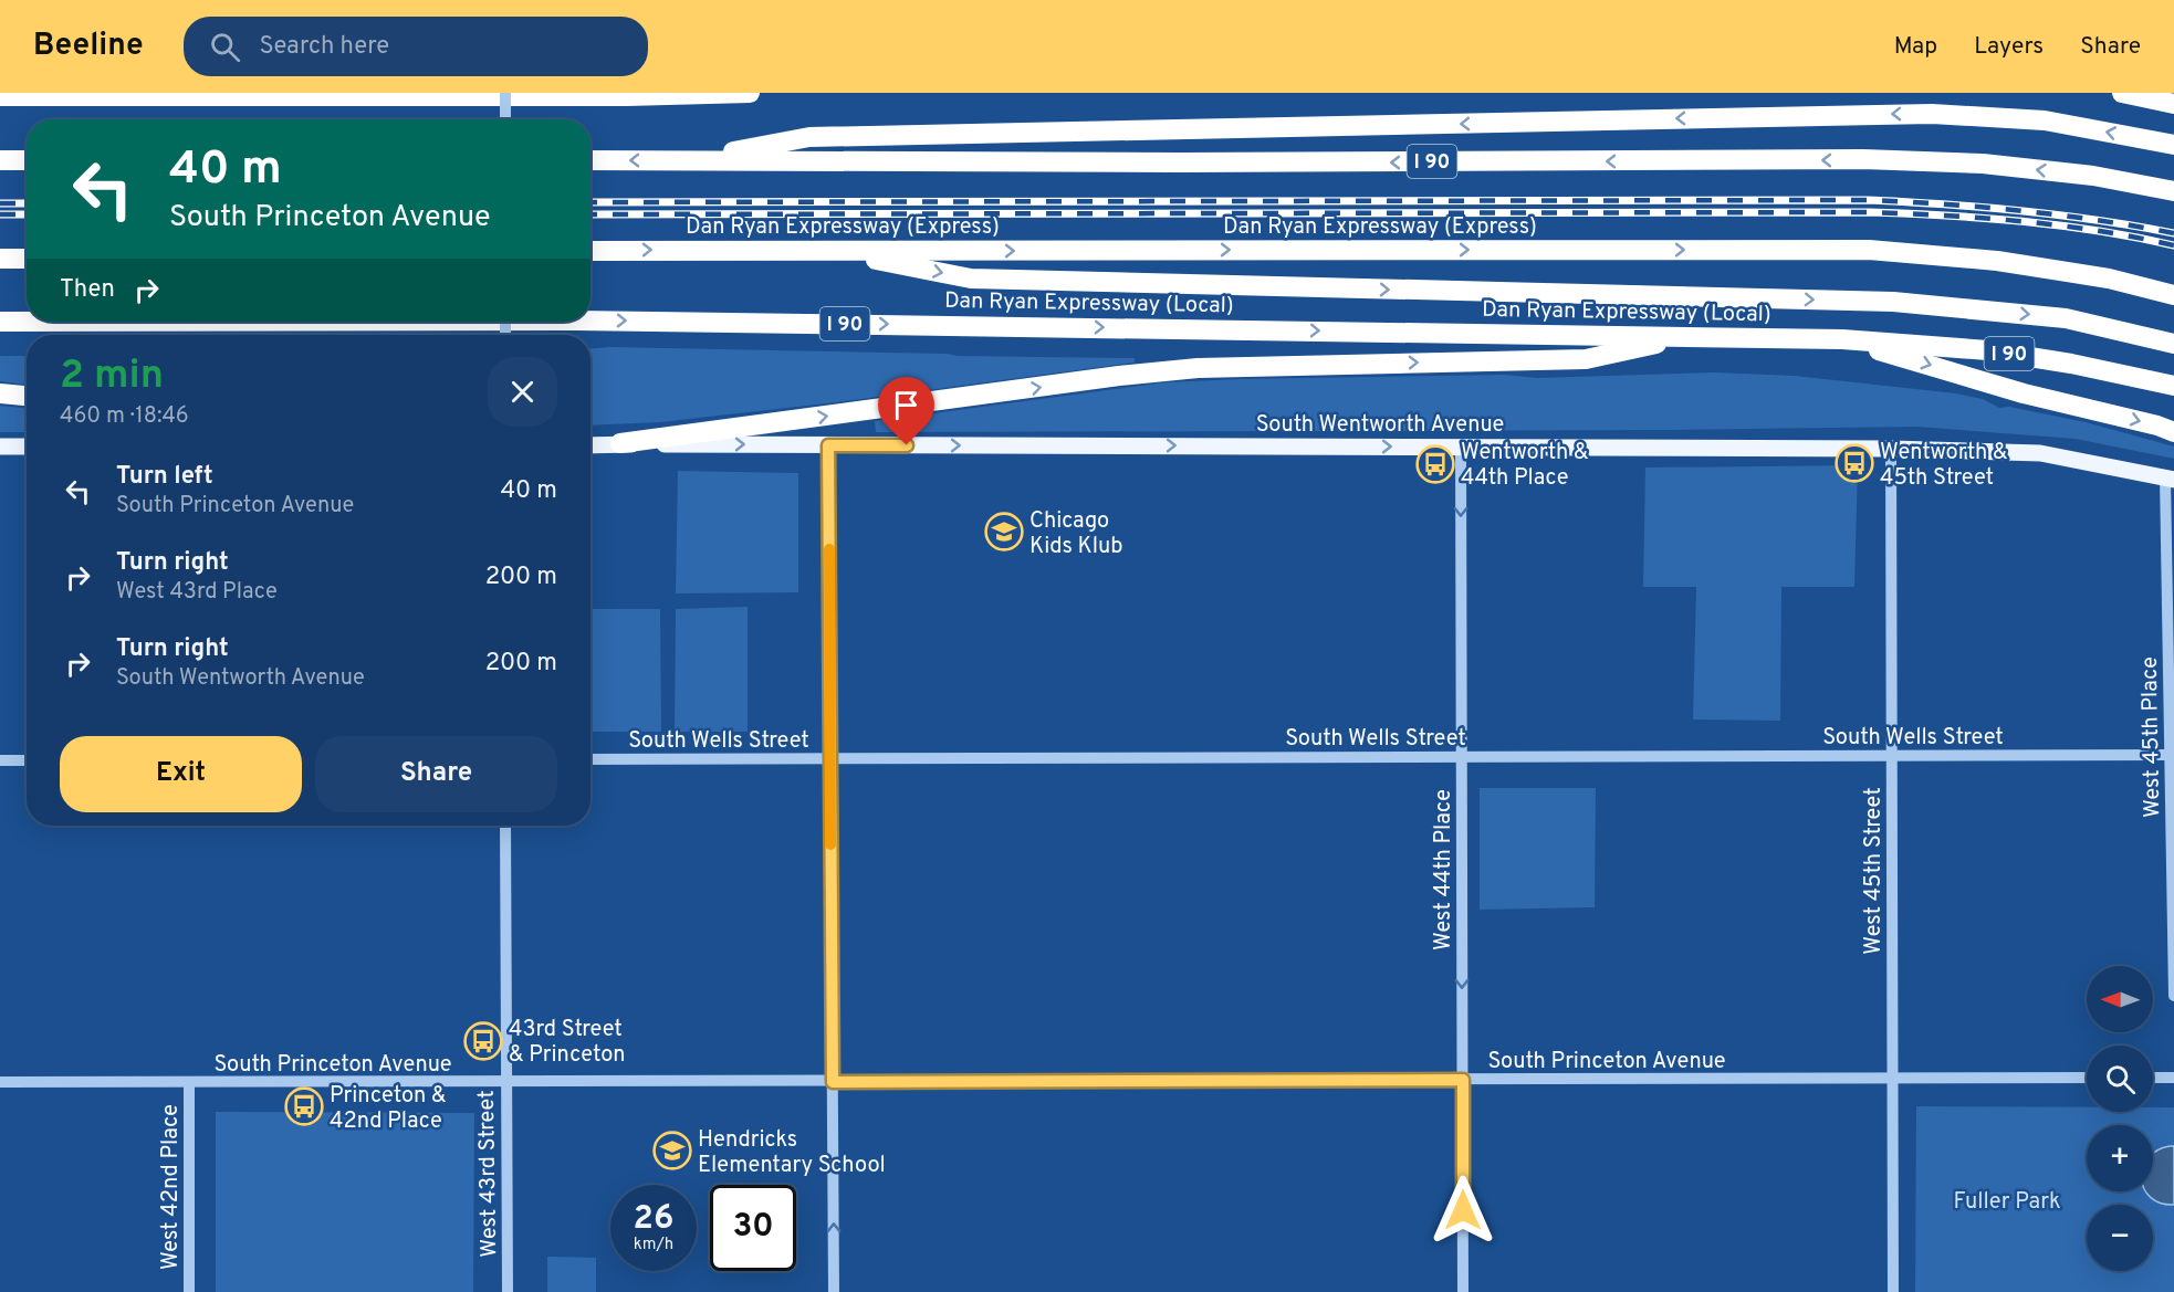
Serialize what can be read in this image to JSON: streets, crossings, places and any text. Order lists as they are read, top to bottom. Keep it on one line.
{"streets":{"highway":["I 90","Dan Ryan Expressway (Express)","Dan Ryan Expressway (Local)"],"main road":["South Wentworth Avenue"],"street":["South Wells Street","West 45th Place","West 44th Place","West 45th Street","South Princeton Avenue","West 43rd Street","West 42nd Place"]},"crossings":[["South Wentworth Avenue","West 45th Place"],["South Wentworth Avenue","West 44th Place"],["South Wentworth Avenue","West 45th Street"],["South Wells Street","West 45th Place"],["South Wells Street","West 44th Place"],["South Wells Street","West 45th Street"],["West 44th Place","South Princeton Avenue"],["West 45th Street","South Princeton Avenue"],["South Princeton Avenue","West 43rd Street"],["South Princeton Avenue","West 42nd Place"]],"one_way":["South Wentworth Avenue","West 44th Place"],"parks":["Fuller Park"],"places":{"bus stop":["Wentworth & 45th Street","Wentworth & 44th Place","43rd Street & Princeton","Princeton & 42nd Place"],"school or university":["Chicago Kids Klub","Hendricks Elementary School"]},"north":"left","page":{"header":"Beeline","search":"Search here","nav":["Map","Layers","Share"],"turn":["40 m","South Princeton Avenue"],"then":"Then","heading":["2 min","460 m · 18:46"],"list":[{"name":"Turn left","note":"South Princeton Avenue","value":"40 m"},{"name":"Turn right","note":"West 43rd Place","value":"200 m"},{"name":"Turn right","note":"South Wentworth Avenue","value":"200 m"}],"buttons":["Exit","Share"],"map_buttons":["+","−"],"speed":"26 km/h","limit":"30"}}
